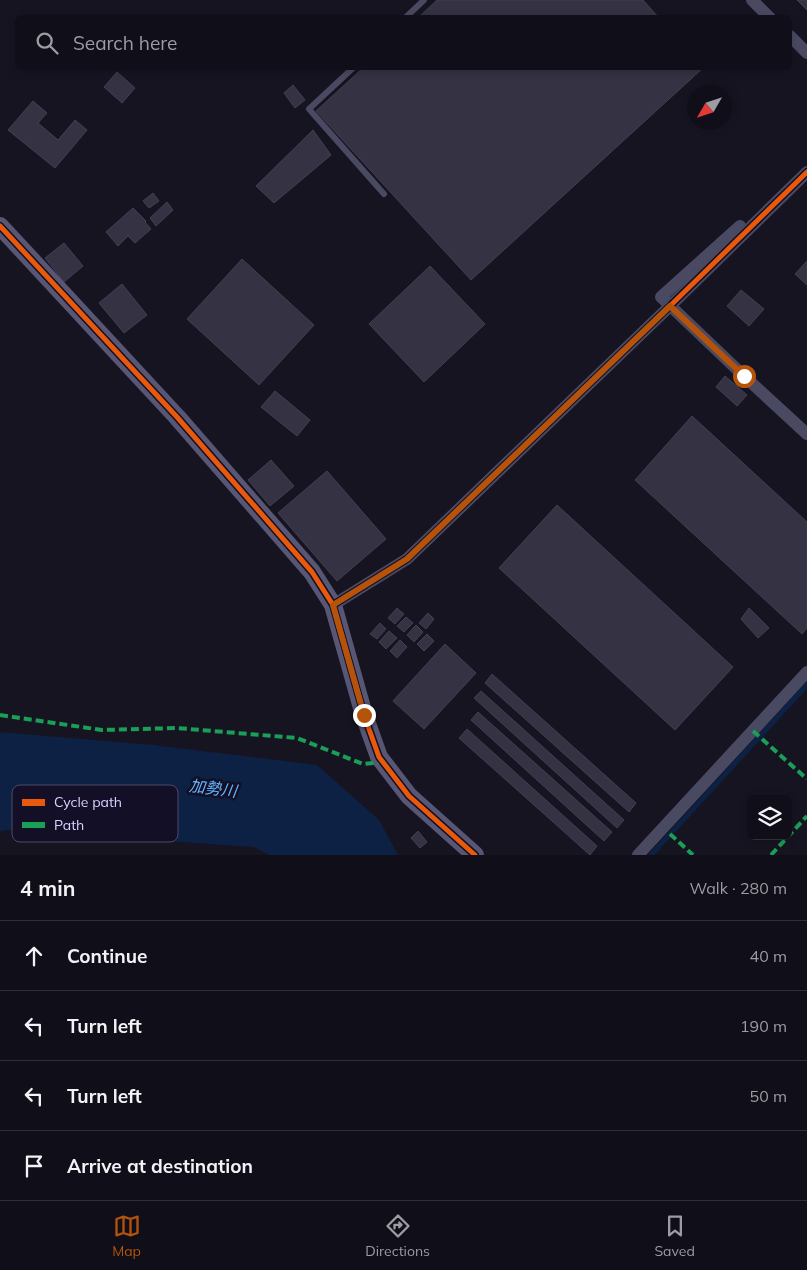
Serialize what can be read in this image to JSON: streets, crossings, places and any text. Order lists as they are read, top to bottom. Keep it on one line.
{"water":["加勢川"],"legend":["Cycle path","Path"],"north":"bottom left","page":{"search":"Search here","heading":["4 min","Walk · 280 m"],"list":[["Continue","40 m"],["Turn left","190 m"],["Turn left","50 m"],"Arrive at destination"],"nav":["Map","Directions","Saved"]}}
